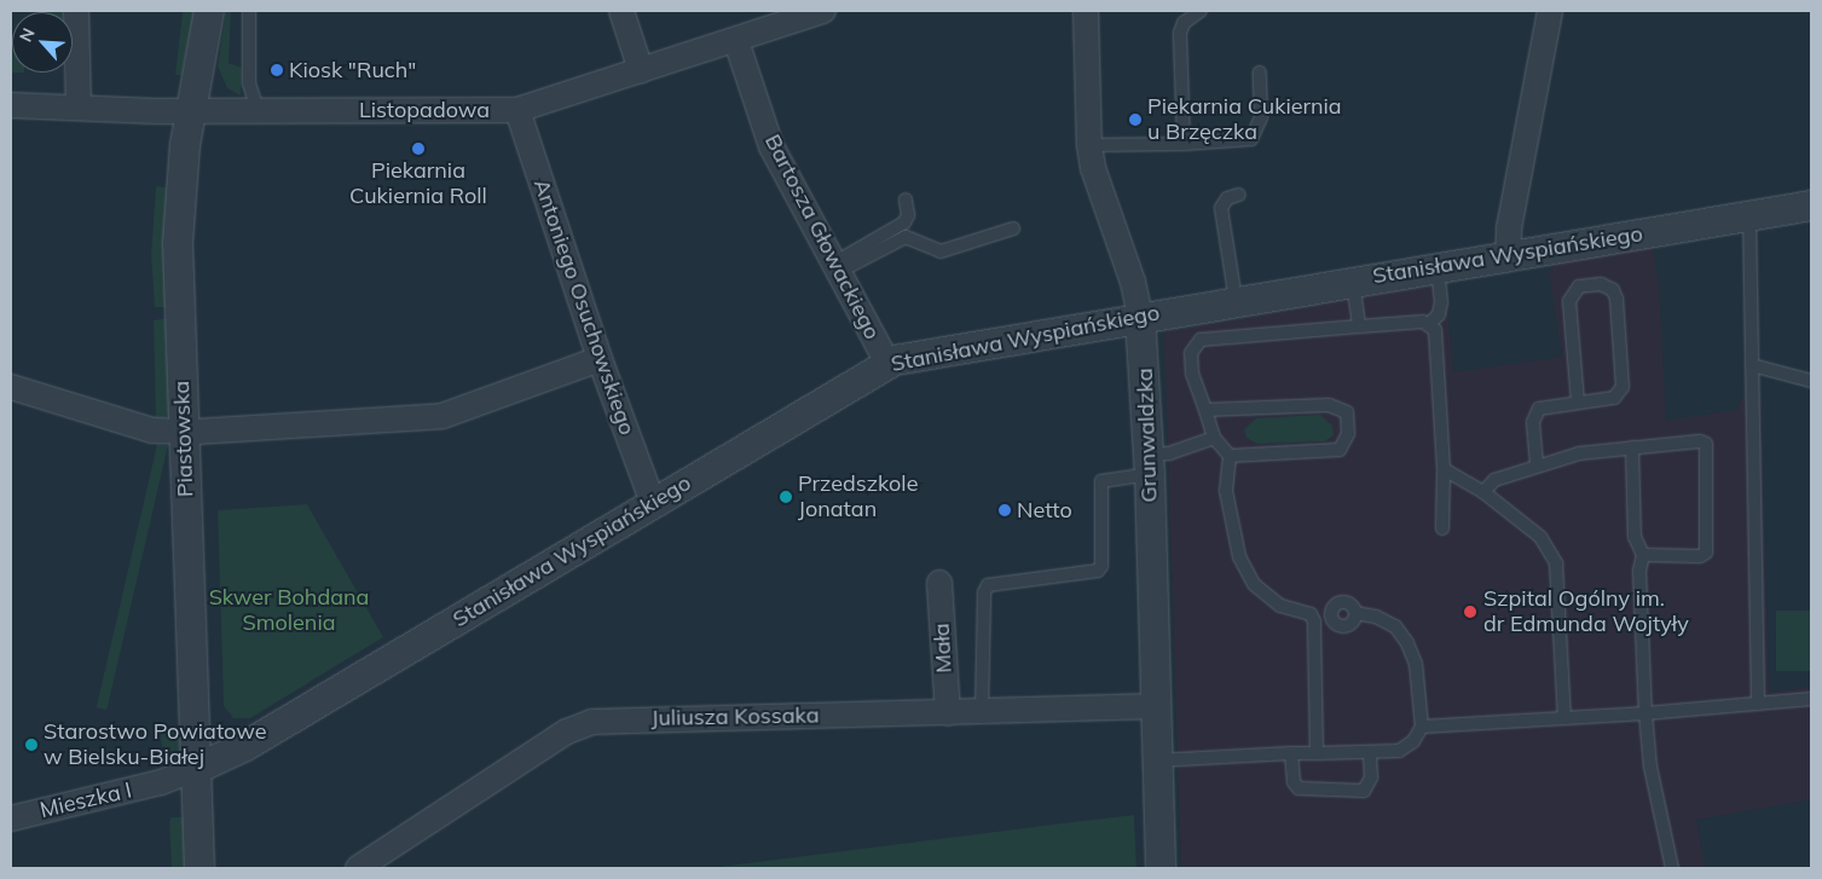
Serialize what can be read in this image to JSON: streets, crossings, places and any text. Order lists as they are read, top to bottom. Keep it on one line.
{"streets":{"street":["Listopadowa","Bartosza Głowackiego","Stanisława Wyspiańskiego","Antoniego Osuchowskiego","Grunwaldzka","Piastowska","Mała","Juliusza Kossaka","Mieszka I"]},"crossings":[["Listopadowa","Bartosza Głowackiego"],["Listopadowa","Antoniego Osuchowskiego"],["Listopadowa","Piastowska"],["Bartosza Głowackiego","Stanisława Wyspiańskiego"],["Stanisława Wyspiańskiego","Antoniego Osuchowskiego"],["Stanisława Wyspiańskiego","Grunwaldzka"],["Stanisława Wyspiańskiego","Piastowska"],["Stanisława Wyspiańskiego","Mieszka I"],["Grunwaldzka","Juliusza Kossaka"],["Piastowska","Mieszka I"],["Mała","Juliusza Kossaka"]],"parks":["Skwer Bohdana Smolenia"],"places":["Kiosk \"Ruch\"","Piekarnia Cukiernia u Brzęczka","Piekarnia Cukiernia Roll","Przedszkole Jonatan","Netto","Szpital Ogólny im. dr Edmunda Wojtyły","Starostwo Powiatowe w Bielsku-Białej"],"north":"top left"}
